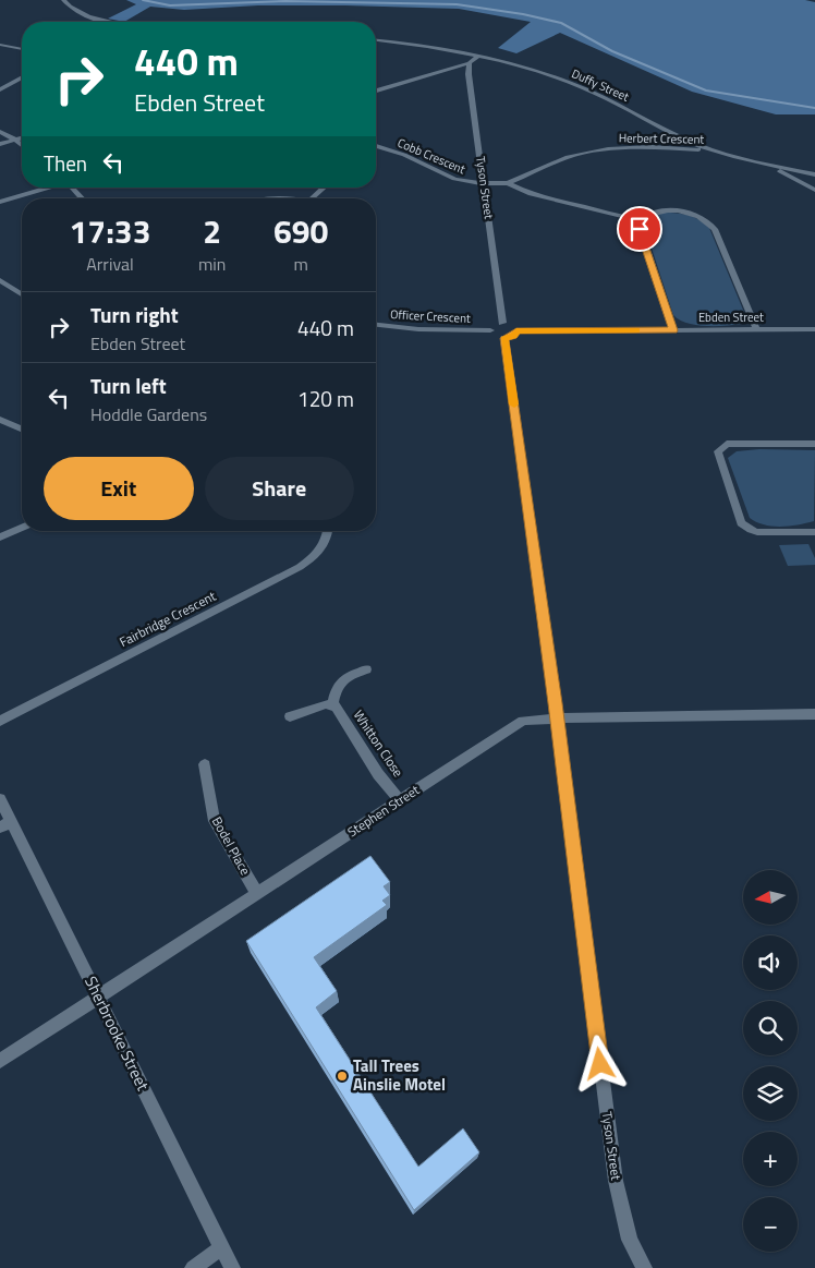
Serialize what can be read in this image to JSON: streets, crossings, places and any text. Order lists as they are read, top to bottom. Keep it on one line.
{"streets":{"street":["Duffy Street","Herbert Crescent","Cobb Crescent","Tyson Street","Officer Crescent","Ebden Street","Fairbridge Crescent","Whitton Close","Stephen Street","Bodel Place","Sherbrooke Street"]},"crossings":[["Duffy Street","Herbert Crescent"],["Herbert Crescent","Cobb Crescent"],["Herbert Crescent","Tyson Street"],["Cobb Crescent","Tyson Street"],["Tyson Street","Stephen Street"],["Whitton Close","Stephen Street"],["Stephen Street","Bodel Place"],["Stephen Street","Sherbrooke Street"]],"places":["Tall Trees Ainslie Motel"],"north":"left","page":{"turn":["440 m","Ebden Street"],"then":"Then","eta":["17:33","Arrival","2","min","690","m"],"list":[{"name":"Turn right","note":"Ebden Street","value":"440 m"},{"name":"Turn left","note":"Hoddle Gardens","value":"120 m"}],"buttons":["Exit","Share"],"map_buttons":["+","−"]}}
